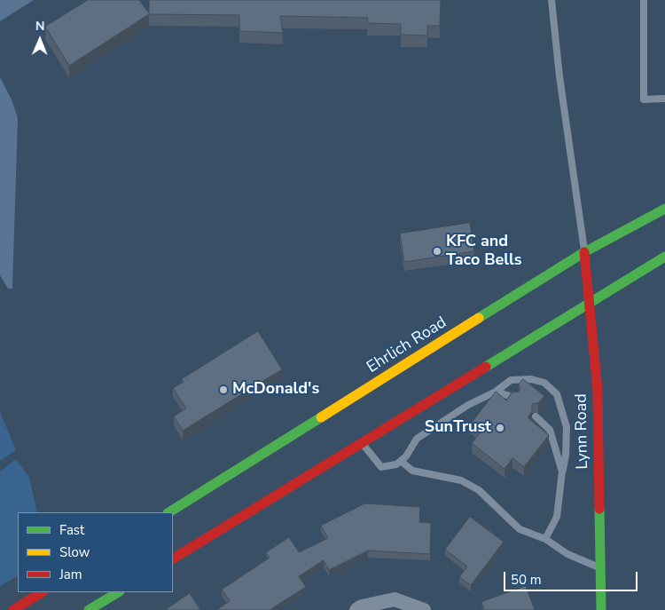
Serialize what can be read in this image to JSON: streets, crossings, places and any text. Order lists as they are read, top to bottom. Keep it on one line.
{"streets":{"main road":["Ehrlich Road","Lynn Road"]},"crossings":[["Ehrlich Road","Lynn Road"]],"places":["KFC and Taco Bells","McDonald's","SunTrust"],"legend":["Fast","Slow","Jam"],"scale_bar":"50 m","north":"top"}
